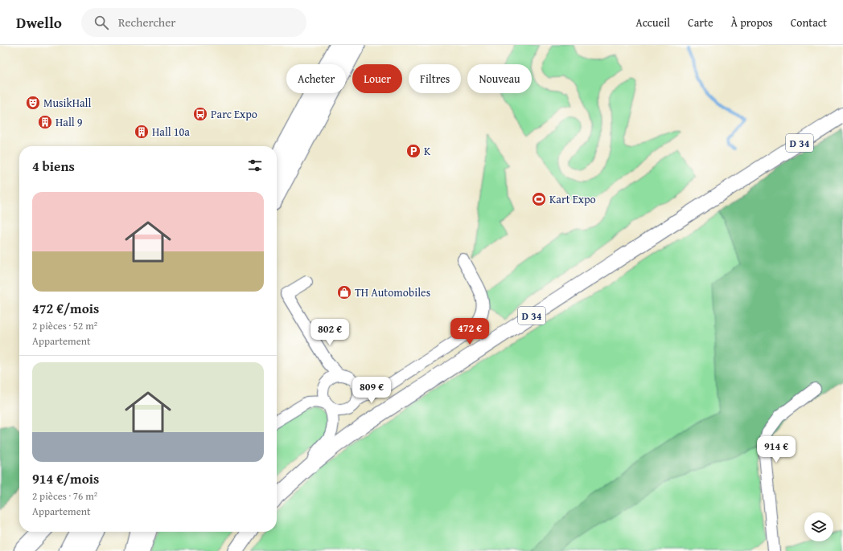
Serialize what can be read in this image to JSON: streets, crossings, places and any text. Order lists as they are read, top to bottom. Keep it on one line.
{"streets":{"main road":["D 34"]},"places":{"theatre":["MusikHall"],"bus stop":["Parc Expo"],"building":["Hall 9","Hall 10a"],"parking":["K"],"sports":["Kart Expo"],"shop":["TH Automobiles"]},"page":{"header":"Dwello","search":"Rechercher","nav":["Accueil","Carte","À propos","Contact"],"chip":["Acheter","Louer","Filtres","Nouveau"],"heading":"4 biens","list":[{"name":"472 €/mois","note":"2 pièces · 52 m² · Appartement"},{"name":"914 €/mois","note":"2 pièces · 76 m² · Appartement"}],"price":["472 €","802 €","809 €","914 €"]}}
